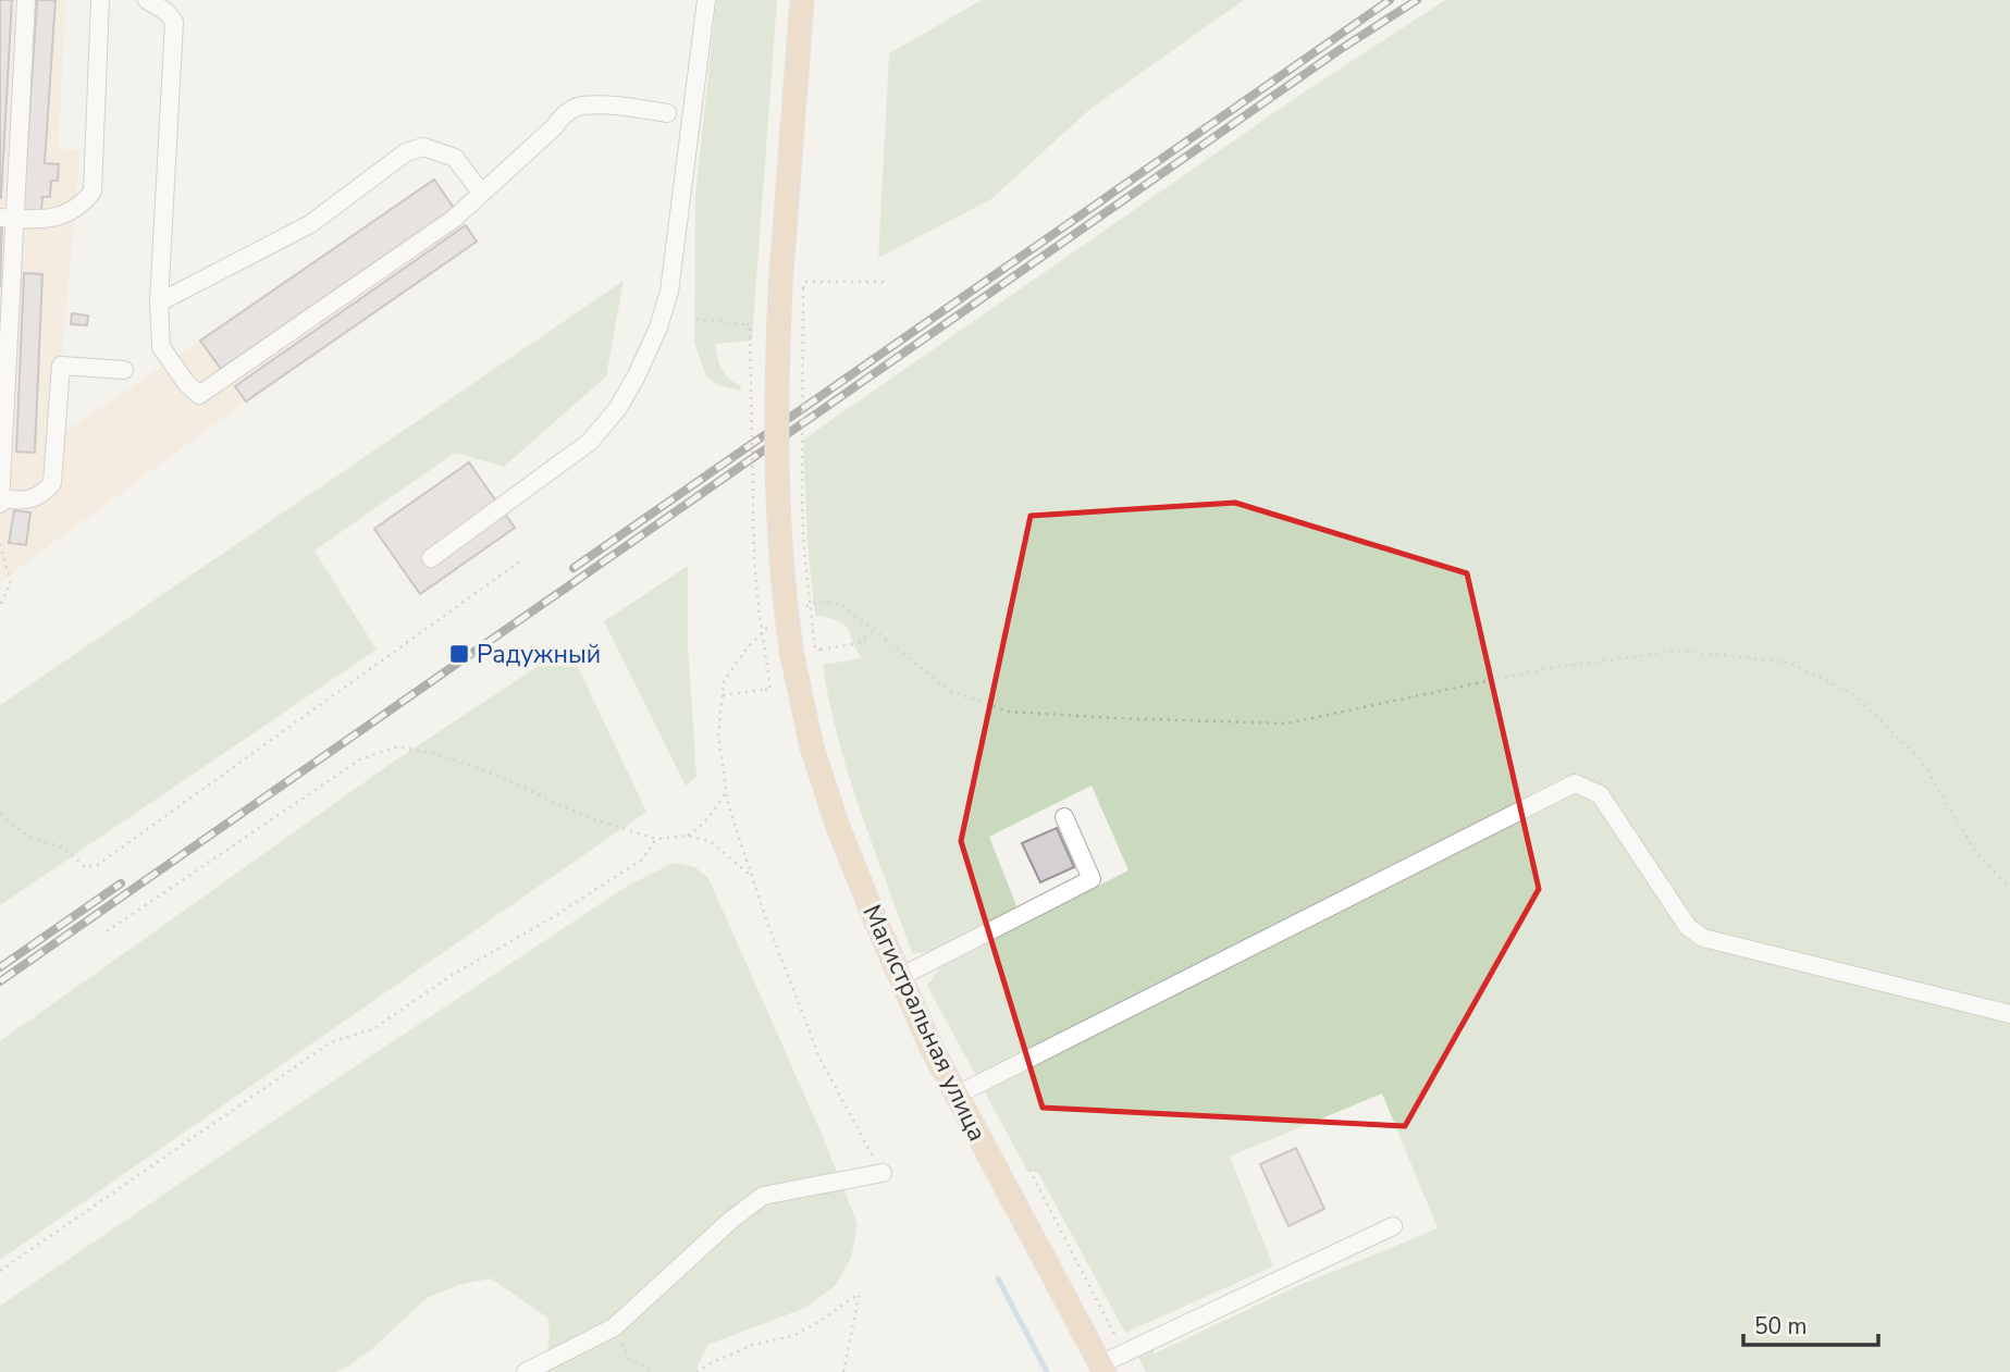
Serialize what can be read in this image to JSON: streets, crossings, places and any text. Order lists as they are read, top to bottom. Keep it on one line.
{"streets":{"main road":["Магистральная улица"]},"places":{"transit":["Радужный"]},"scale_bar":"50 m"}
